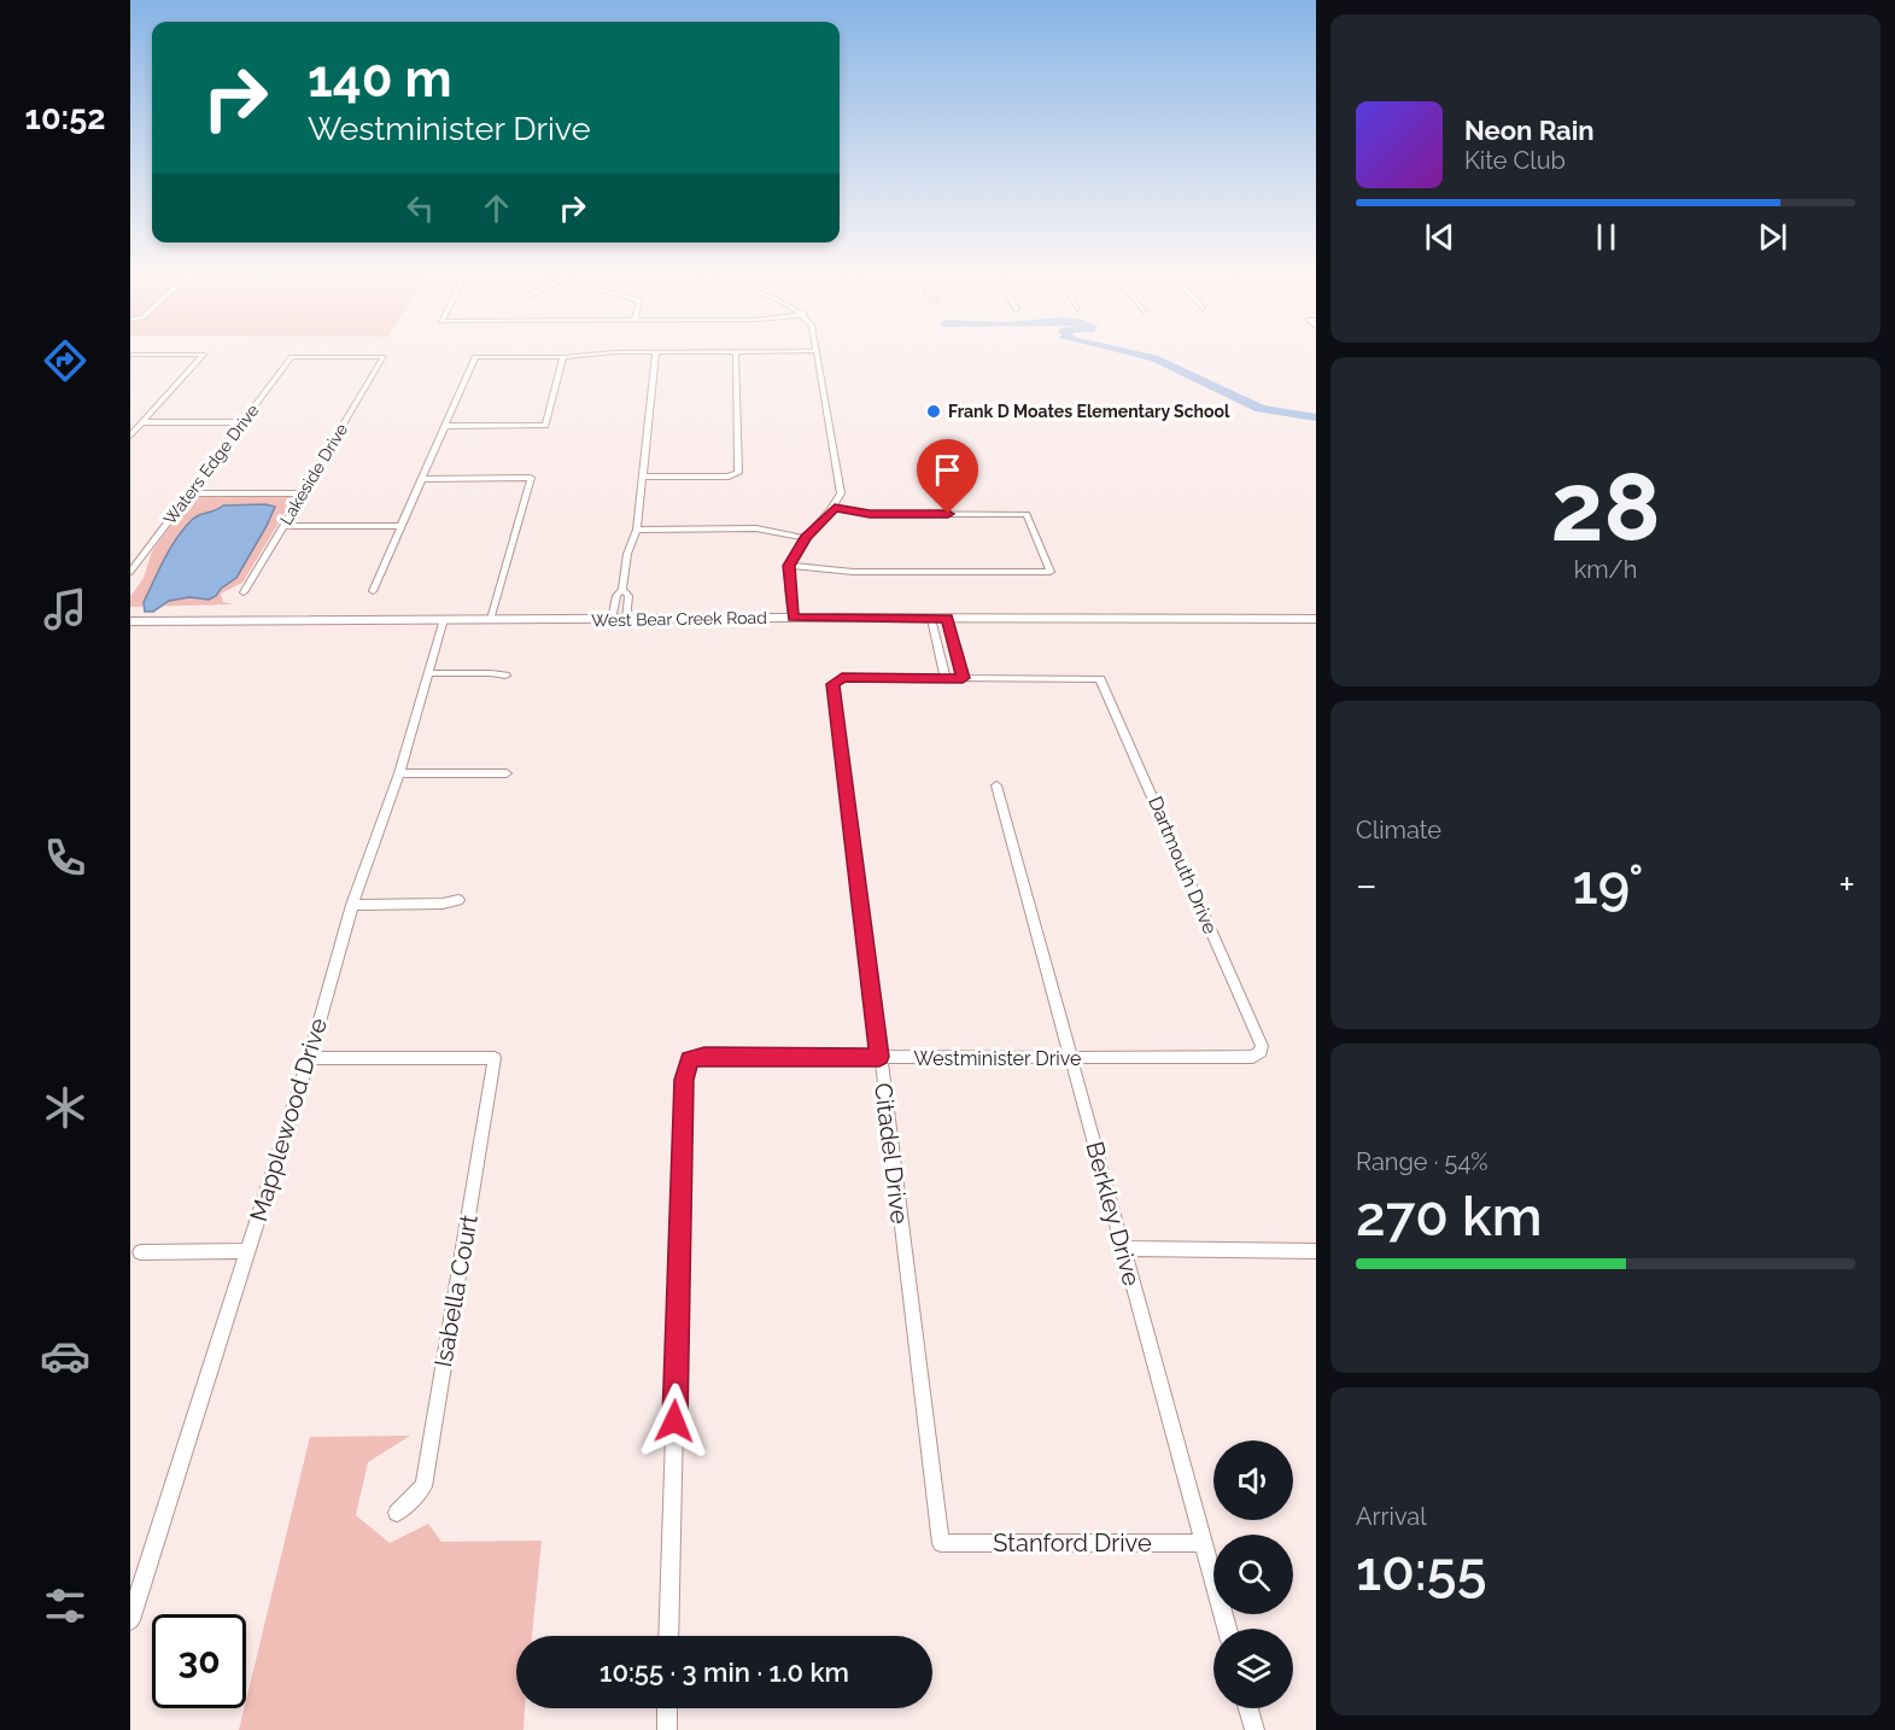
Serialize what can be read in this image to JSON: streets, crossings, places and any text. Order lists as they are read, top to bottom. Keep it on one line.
{"streets":{"main road":["West Bear Creek Road"],"street":["Waters Edge Drive","Lakeside Drive","Dartmouth Drive","Westminister Drive","Mapplewood Drive","Citadel Drive","Berkley Drive","Isabella Court","Stanford Drive"]},"crossings":[["Waters Edge Drive","Lakeside Drive"],["West Bear Creek Road","Mapplewood Drive"],["Dartmouth Drive","Westminister Drive"],["Westminister Drive","Citadel Drive"],["Westminister Drive","Berkley Drive"],["Mapplewood Drive","Isabella Court"],["Citadel Drive","Stanford Drive"],["Berkley Drive","Stanford Drive"]],"places":["Frank D Moates Elementary School"],"page":{"tabs":"10:52","turn":["140 m","Westminister Drive"],"song":["Neon Rain","Kite Club"],"tile":[["28","km/h"],"Climate",["Range · 54%","270 km"],["Arrival","10:55"]],"heat":["−","19°","+"],"limit":"30","trip":"10:55 · 3 min · 1.0 km"}}
